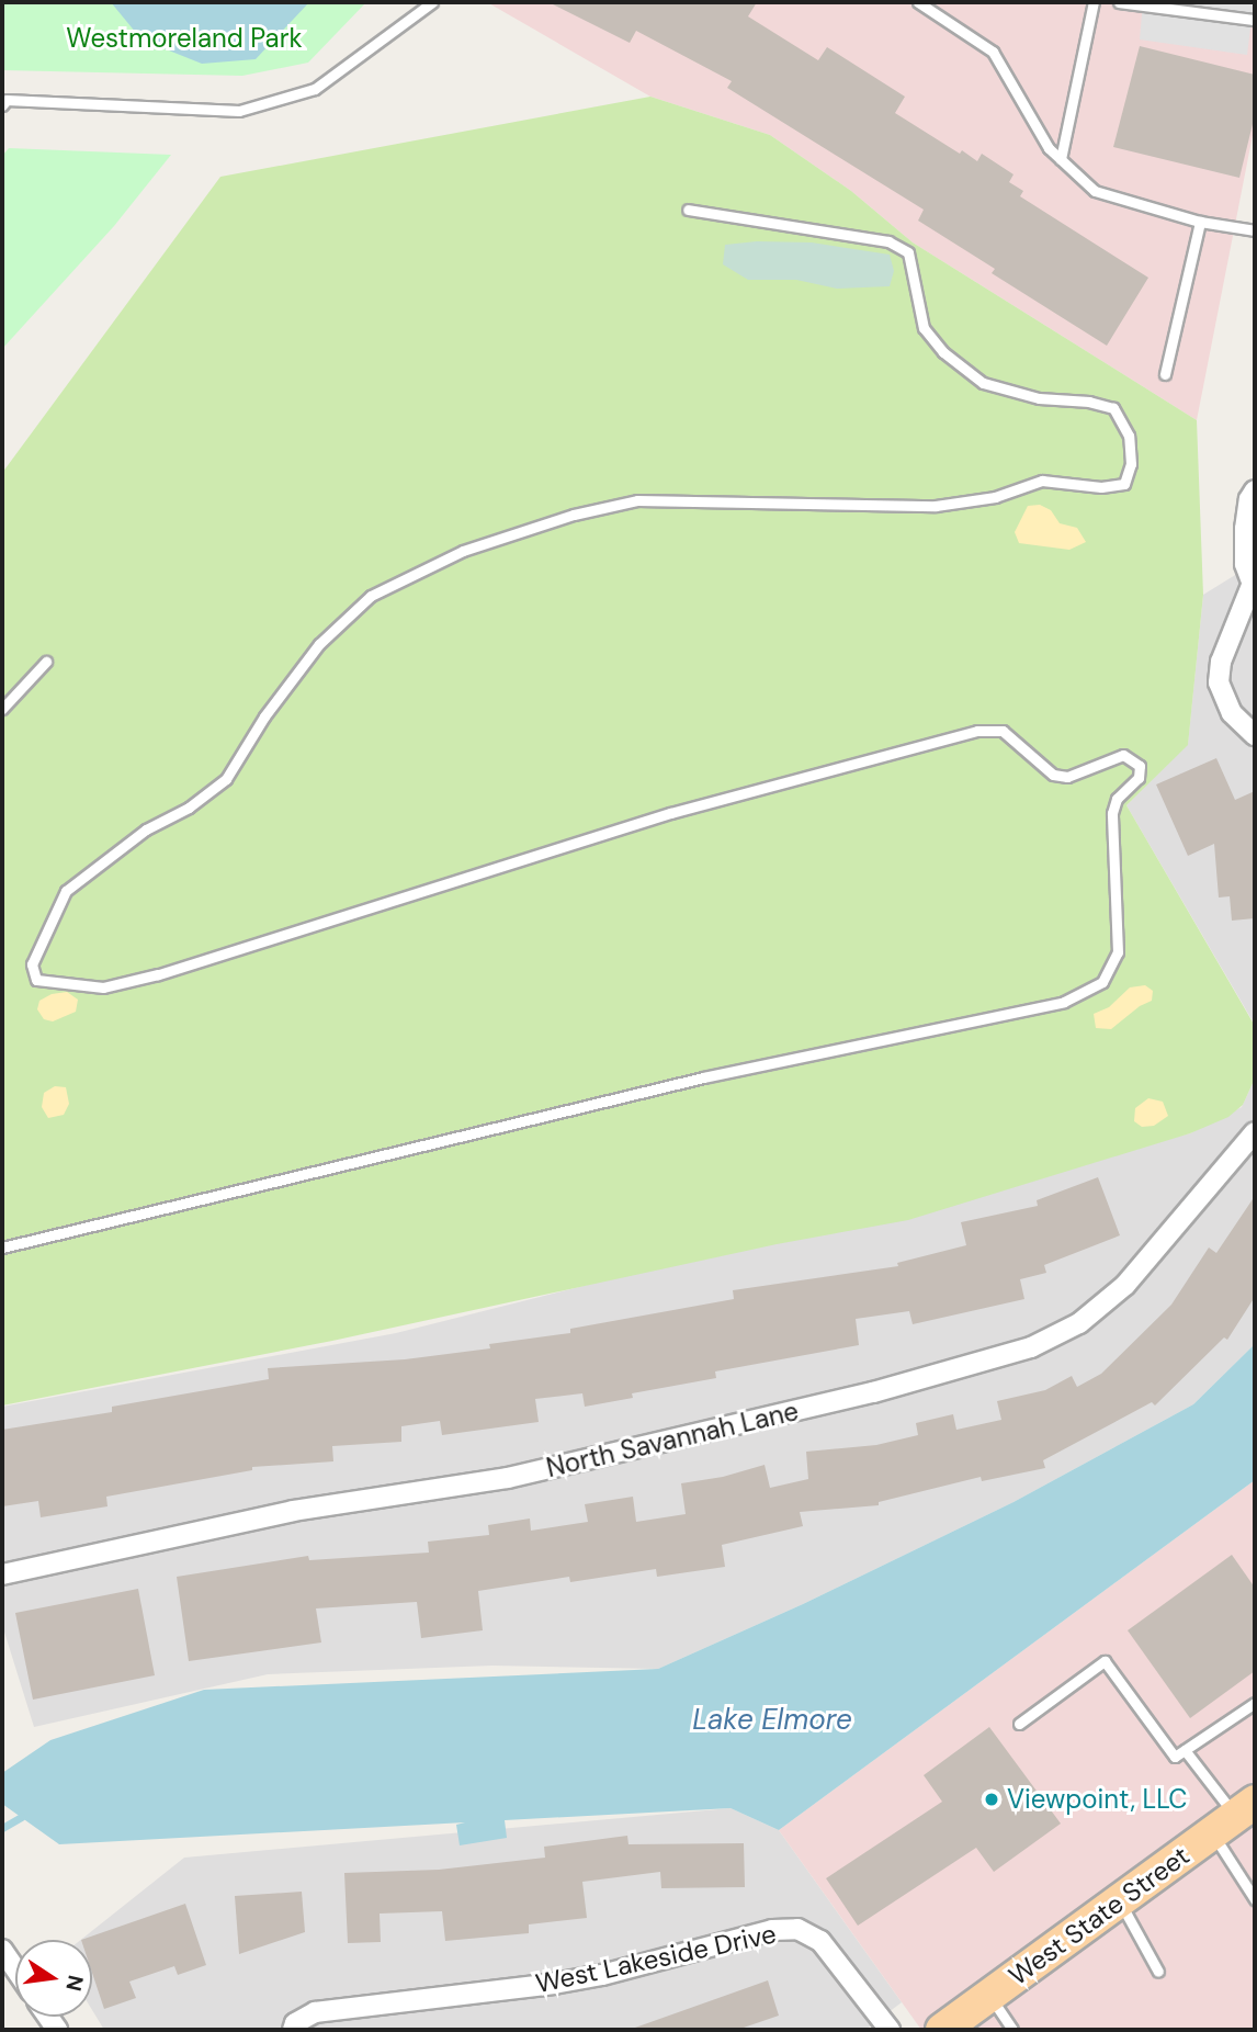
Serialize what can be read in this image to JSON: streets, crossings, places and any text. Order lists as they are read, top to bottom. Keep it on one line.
{"streets":{"main road":["West State Street"],"street":["North Savannah Lane","West Lakeside Drive"]},"water":["Lake Elmore"],"parks":["Westmoreland Park"],"places":["Viewpoint, LLC"],"north":"right"}
